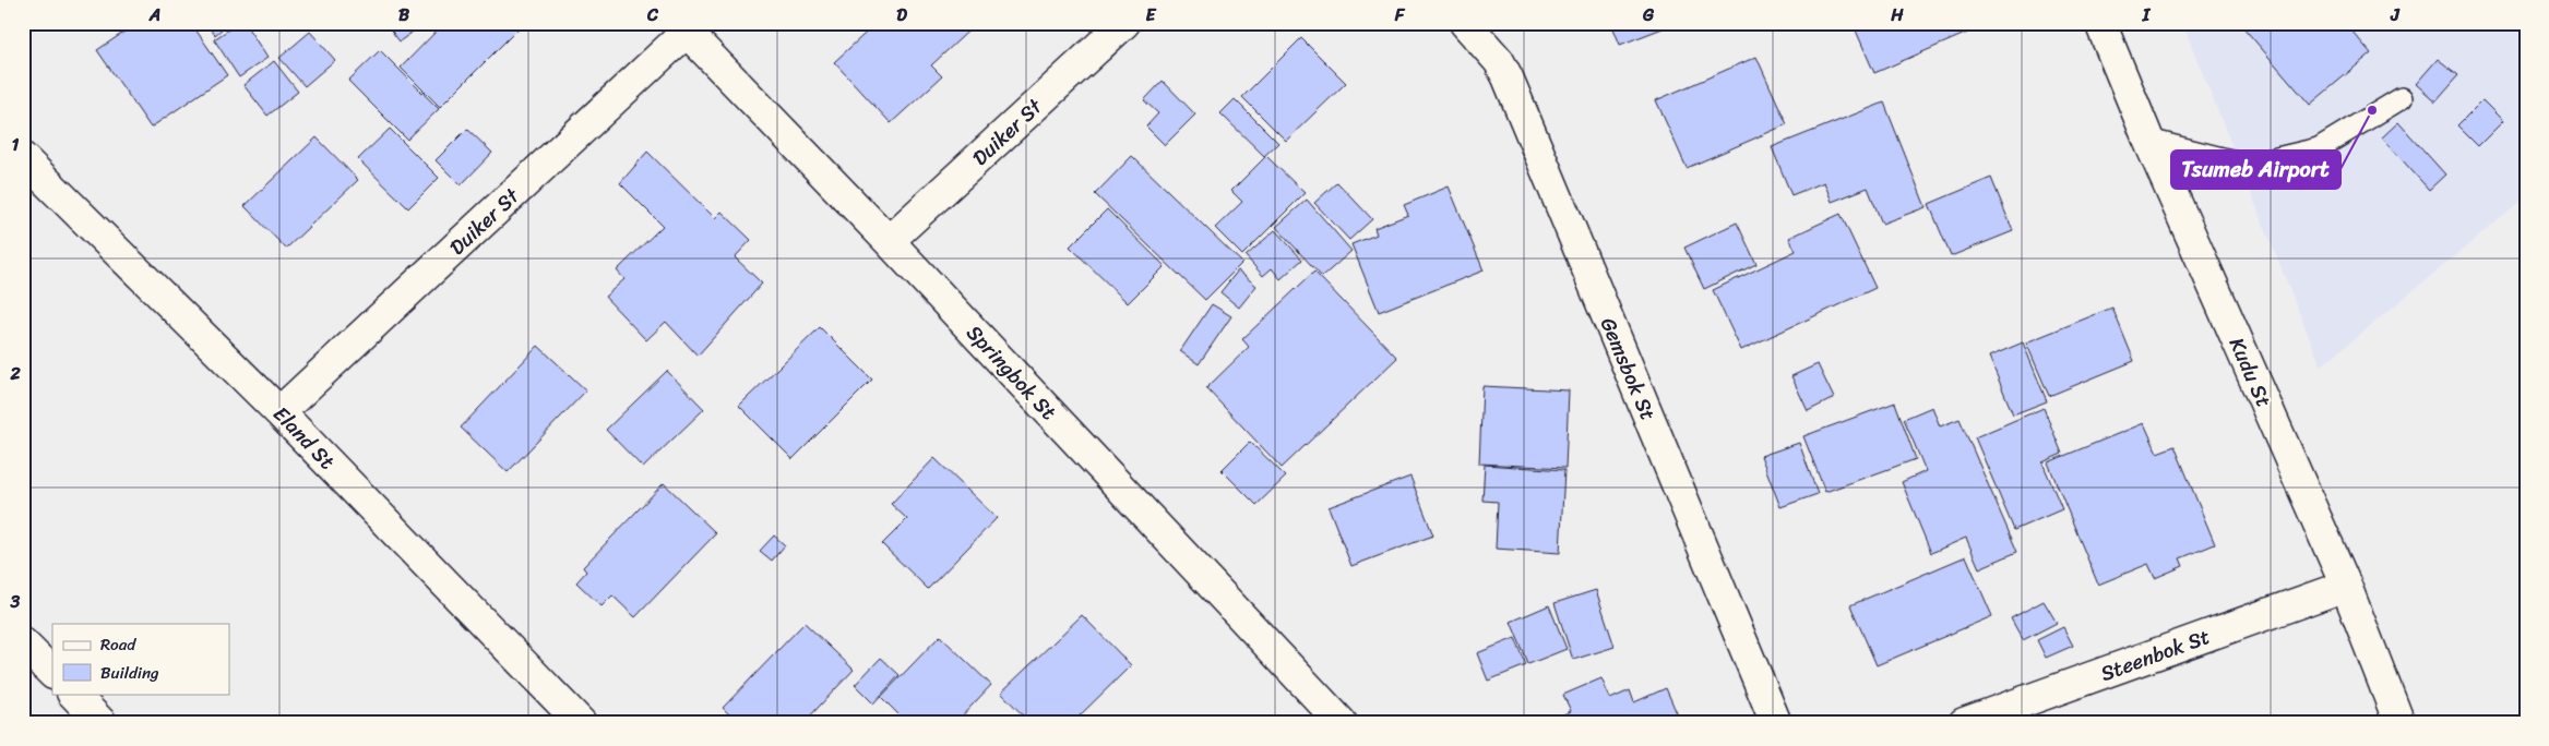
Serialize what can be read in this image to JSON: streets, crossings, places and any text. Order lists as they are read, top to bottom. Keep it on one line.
{"streets":{"street":["Duiker St","Gemsbok St","Springbok St","Kudu St","Eland St","Steenbok St"]},"crossings":[["Duiker St","Springbok St"],["Duiker St","Eland St"],["Kudu St","Steenbok St"]],"places":["Tsumeb Airport"],"legend":["Road","Building"],"grid":{"columns":["A","B","C","D","E","F","G","H","I","J"],"rows":["1","2","3"]}}
